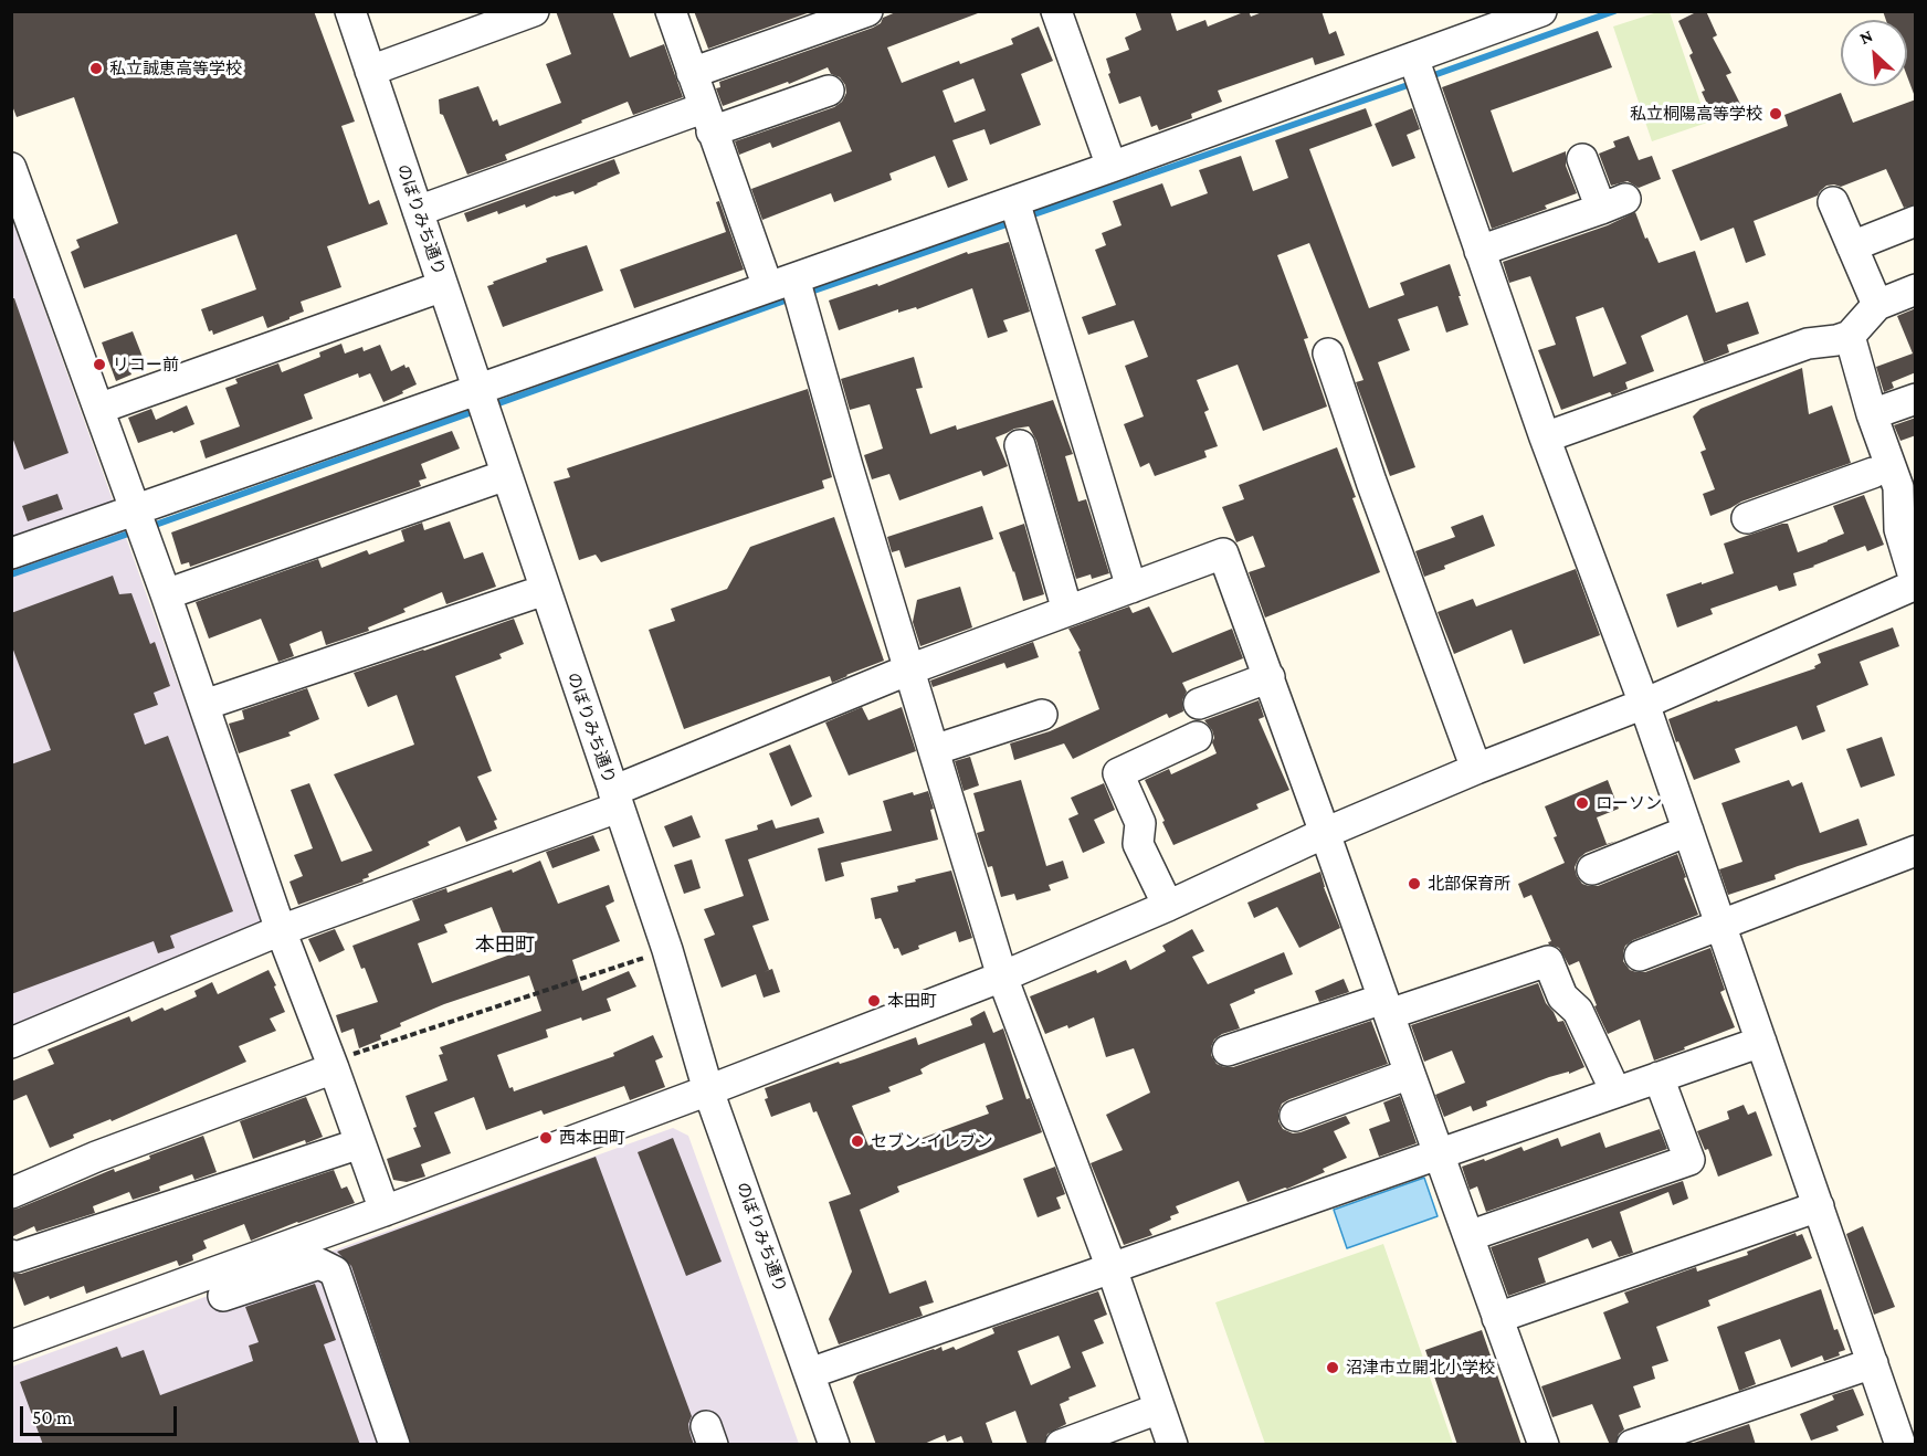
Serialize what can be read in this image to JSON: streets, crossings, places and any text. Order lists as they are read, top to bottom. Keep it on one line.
{"streets":{"street":["のぼりみち通り"]},"districts":["本田町"],"places":["私立誠恵高等学校","私立桐陽高等学校","リコー前","ローソン","北部保育所","本田町","西本田町","セブン-イレブン","沼津市立開北小学校"],"scale_bar":"50 m","north":"top left"}
